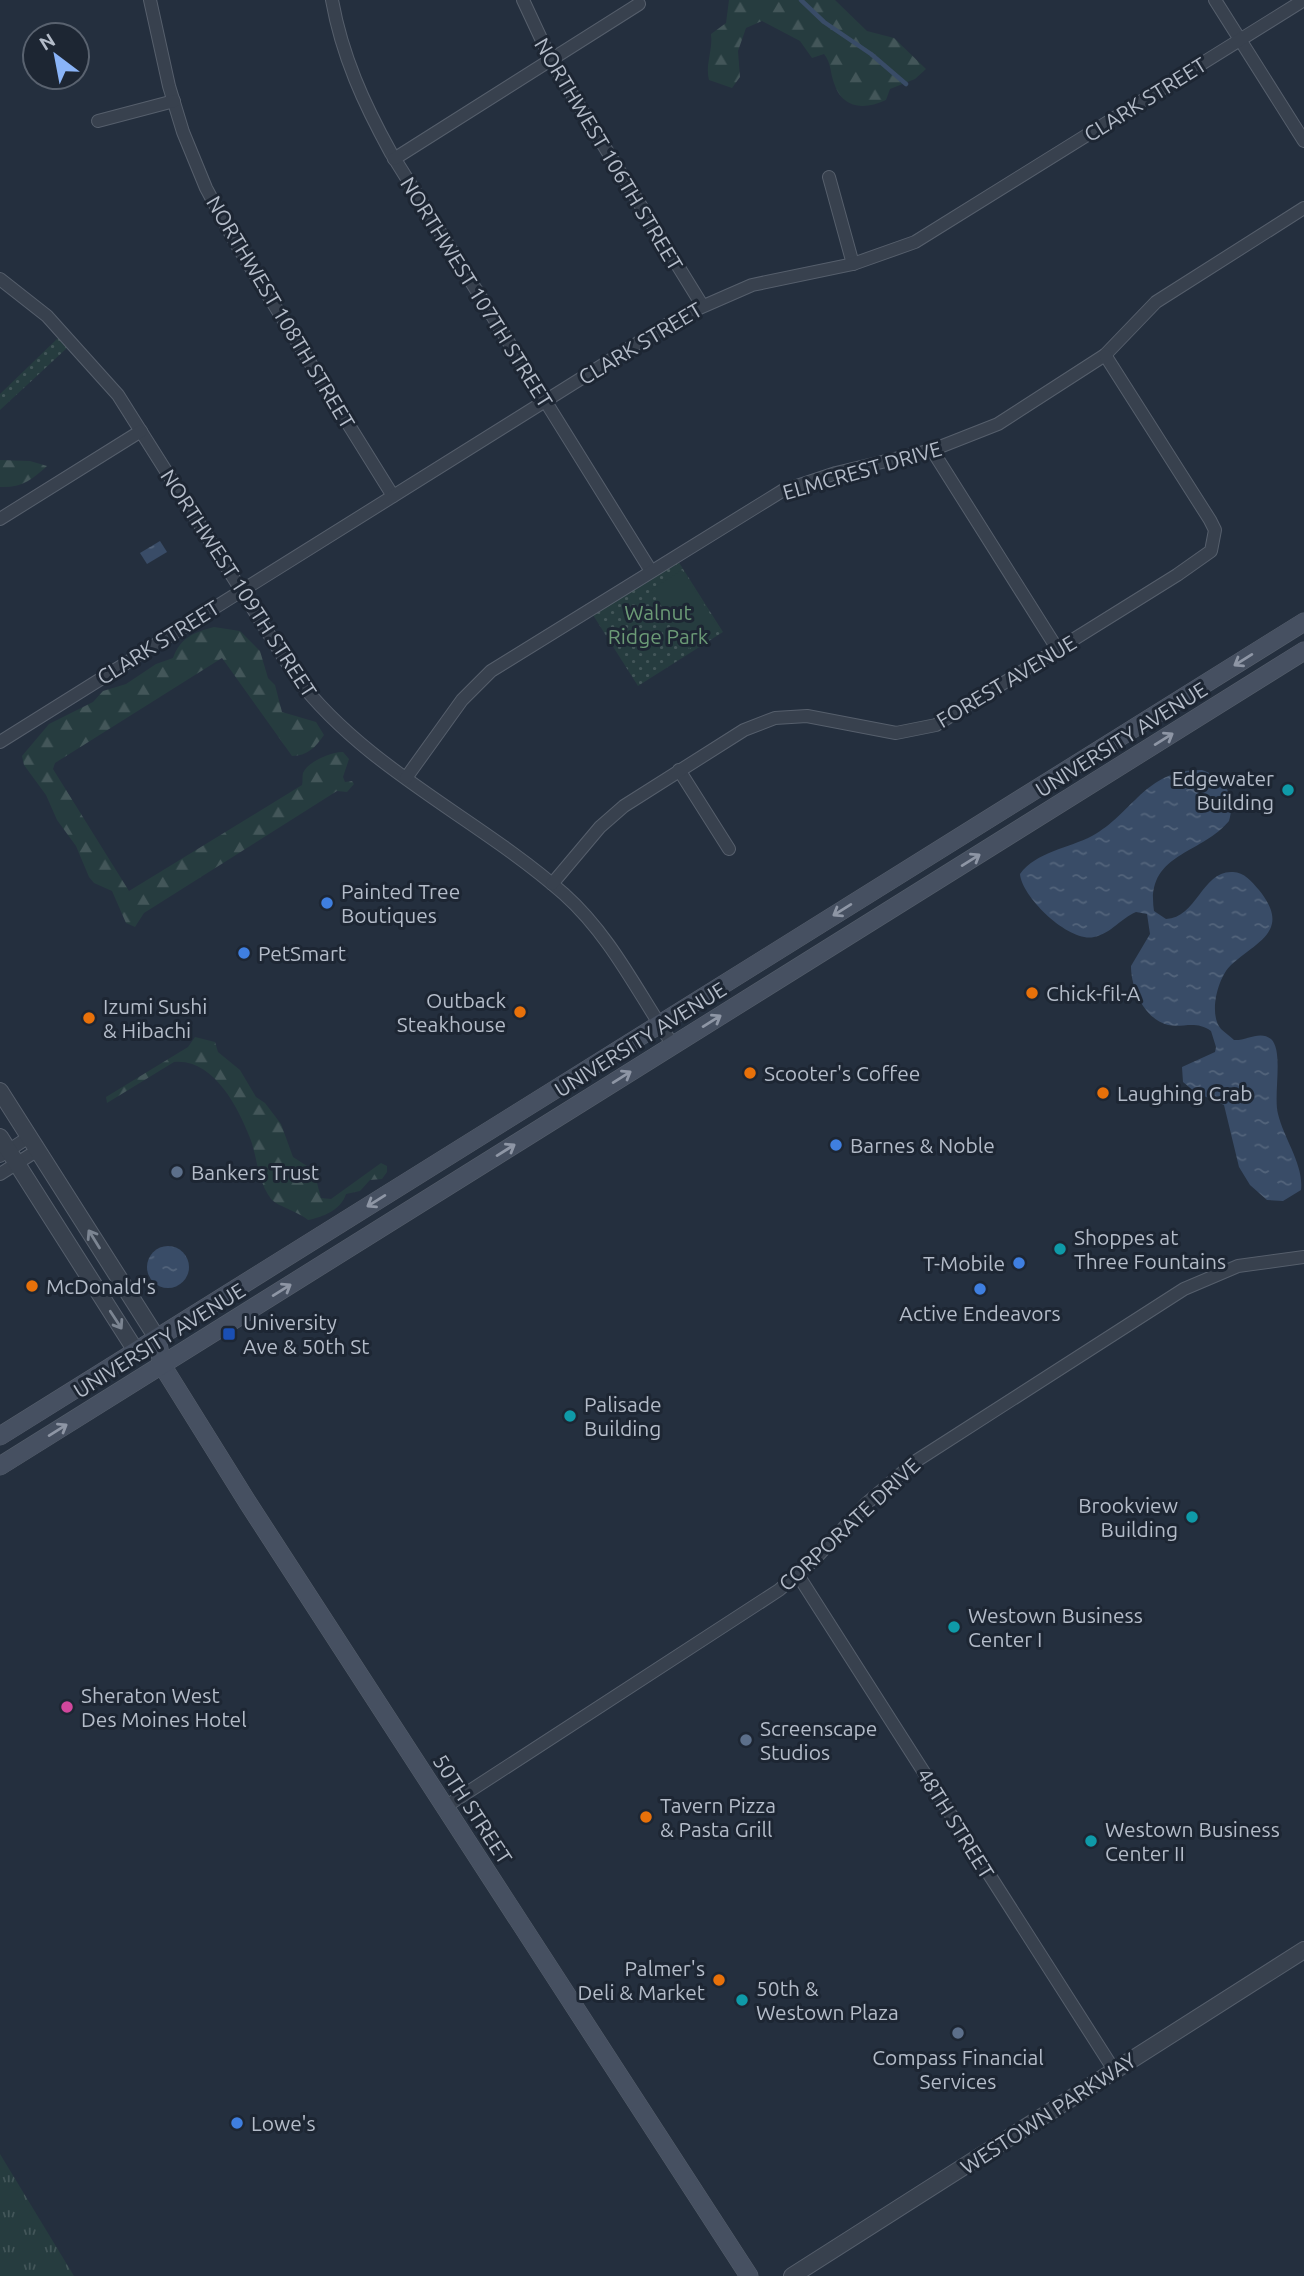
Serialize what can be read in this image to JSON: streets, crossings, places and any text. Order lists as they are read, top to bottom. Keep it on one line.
{"streets":{"main road":["UNIVERSITY AVENUE","50TH STREET"],"street":["CLARK STREET","NORTHWEST 106TH STREET","NORTHWEST 107TH STREET","NORTHWEST 108TH STREET","ELMCREST DRIVE","NORTHWEST 109TH STREET","FOREST AVENUE","CORPORATE DRIVE","48TH STREET","WESTOWN PARKWAY"]},"crossings":[["CLARK STREET","NORTHWEST 106TH STREET"],["CLARK STREET","NORTHWEST 107TH STREET"],["CLARK STREET","NORTHWEST 108TH STREET"],["CLARK STREET","NORTHWEST 109TH STREET"],["NORTHWEST 107TH STREET","ELMCREST DRIVE"],["ELMCREST DRIVE","NORTHWEST 109TH STREET"],["ELMCREST DRIVE","FOREST AVENUE"],["NORTHWEST 109TH STREET","FOREST AVENUE"],["NORTHWEST 109TH STREET","UNIVERSITY AVENUE"],["UNIVERSITY AVENUE","50TH STREET"],["CORPORATE DRIVE","50TH STREET"],["CORPORATE DRIVE","48TH STREET"],["48TH STREET","WESTOWN PARKWAY"]],"parks":["Walnut Ridge Park"],"places":{"other":["Edgewater Building","Painted Tree Boutiques","PetSmart","Chick-fil-A","Outback Steakhouse","Izumi Sushi & Hibachi","Scooter's Coffee","Laughing Crab","Barnes & Noble","Bankers Trust","Shoppes at Three Fountains","T-Mobile","McDonald's","Active Endeavors","Palisade Building","Brookview Building","Westown Business Center I","Sheraton West Des Moines Hotel","Screenscape Studios","Tavern Pizza & Pasta Grill","Westown Business Center II","Palmer's Deli & Market","50th & Westown Plaza","Compass Financial Services","Lowe's"],"transit":["University Ave & 50th St"]},"north":"top left"}
